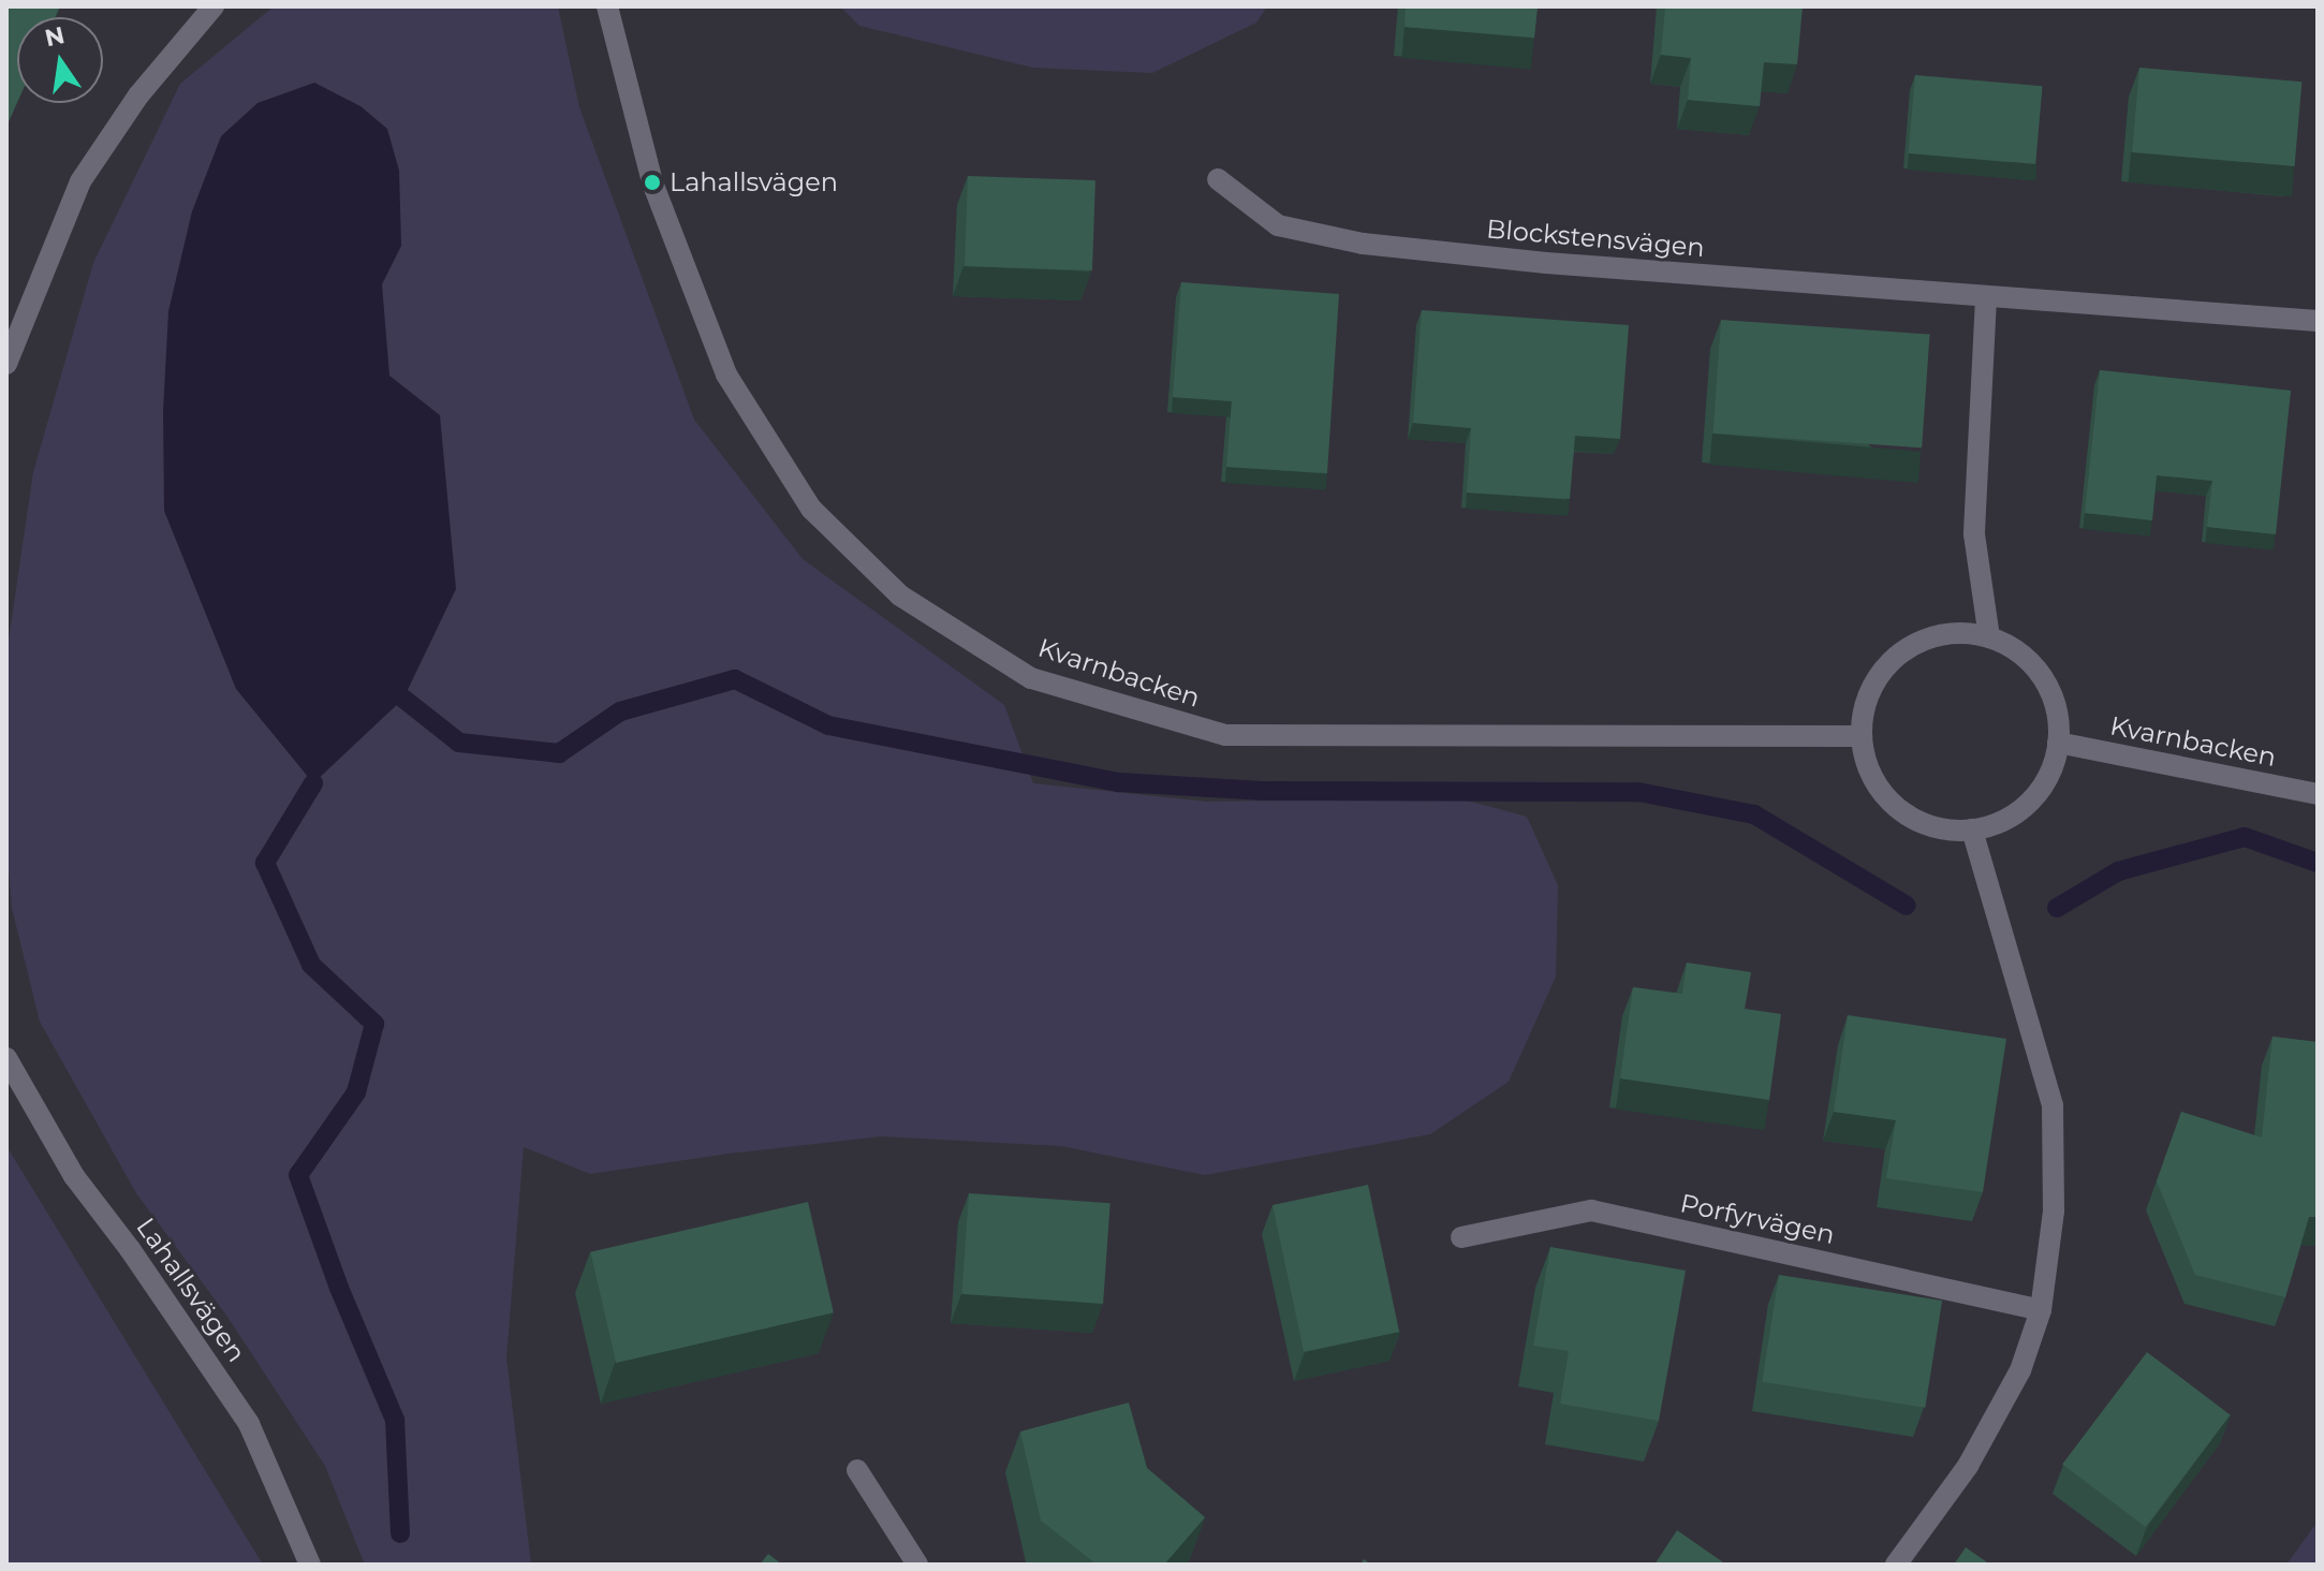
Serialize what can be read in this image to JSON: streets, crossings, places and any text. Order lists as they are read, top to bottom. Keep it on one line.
{"streets":{"street":["Blockstensvägen","Kvarnbacken","Porfyrvägen","Lahallsvägen"]},"places":["Lahallsvägen"],"north":"top"}
